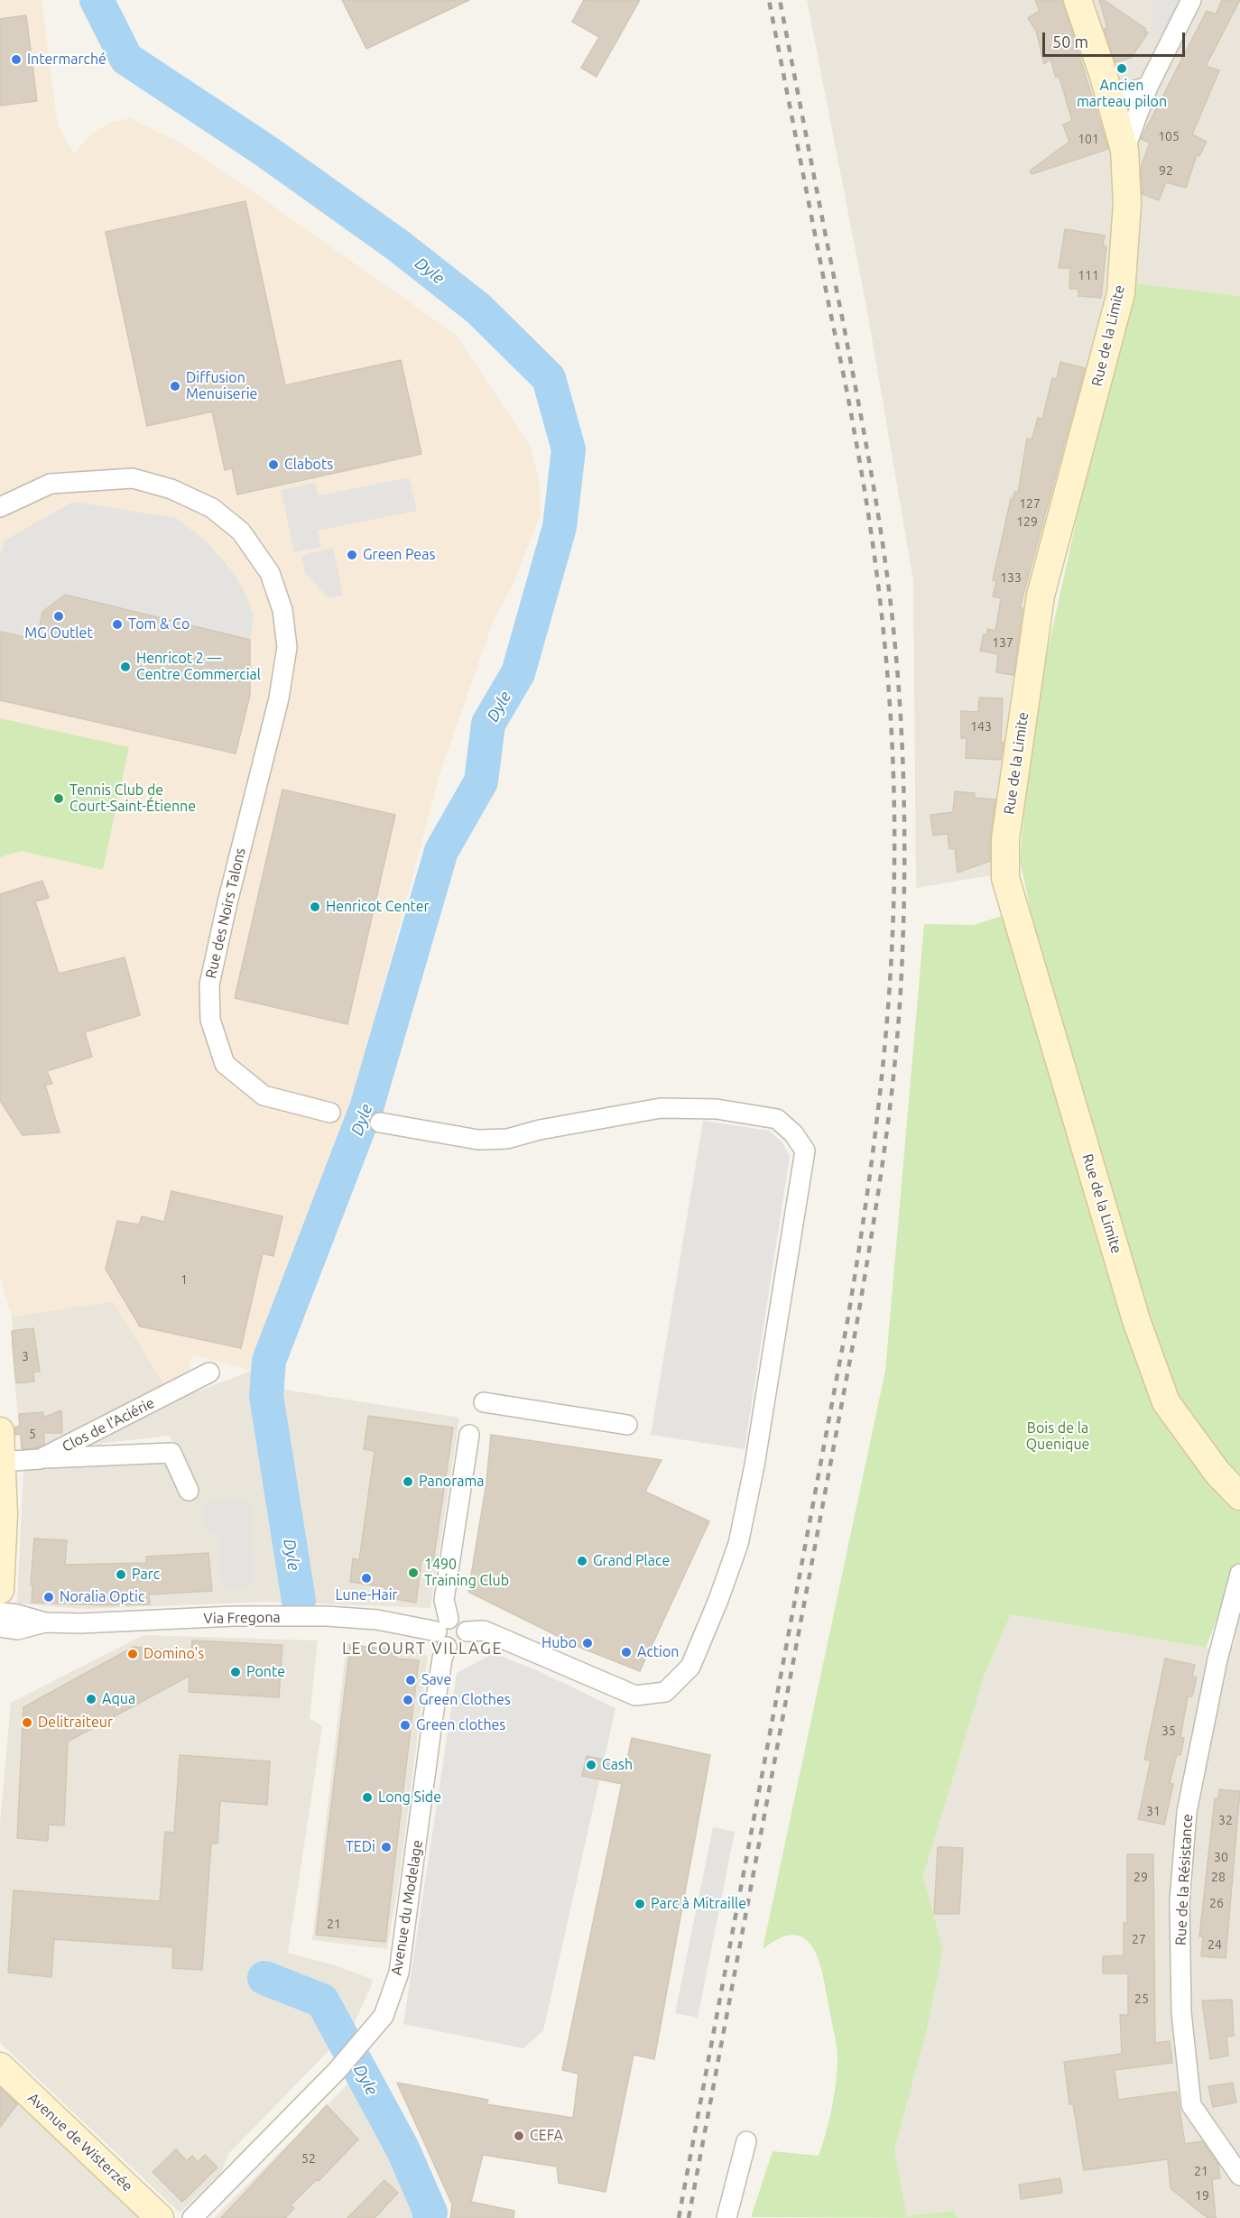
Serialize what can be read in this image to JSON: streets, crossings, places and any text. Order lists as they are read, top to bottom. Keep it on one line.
{"streets":{"street":["Rue de la Limite","Rue des Noirs Talons","Clos de l'Aciérie","Via Fregona","Rue de la Résistance","Avenue du Modelage","Avenue de Wisterzée"]},"crossings":[["Via Fregona","Avenue du Modelage"]],"districts":["LE COURT VILLAGE"],"water":["Dyle"],"parks":["Bois de la Quenique"],"places":["Intermarché","Ancien marteau pilon","Diffusion Menuiserie","Clabots","Green Peas","MG Outlet","Tom & Co","Henricot 2 — Centre Commercial","Tennis Club de Court-Saint-Étienne","Henricot Center","Panorama","Grand Place","1490 Training Club","Parc","Lune-Hair","Noralia Optic","Hubo","Action","Domino's","Ponte","Save","Aqua","Green Clothes","Delitraiteur","Green clothes","Cash","Long Side","TEDi","Parc à Mitraille","CEFA"],"house_numbers":["105","101","92","111","127","129","133","137","143","1","3","5","35","31","32","30","29","28","26","21","27","24","25","52","21","19"],"scale_bar":"50 m"}
